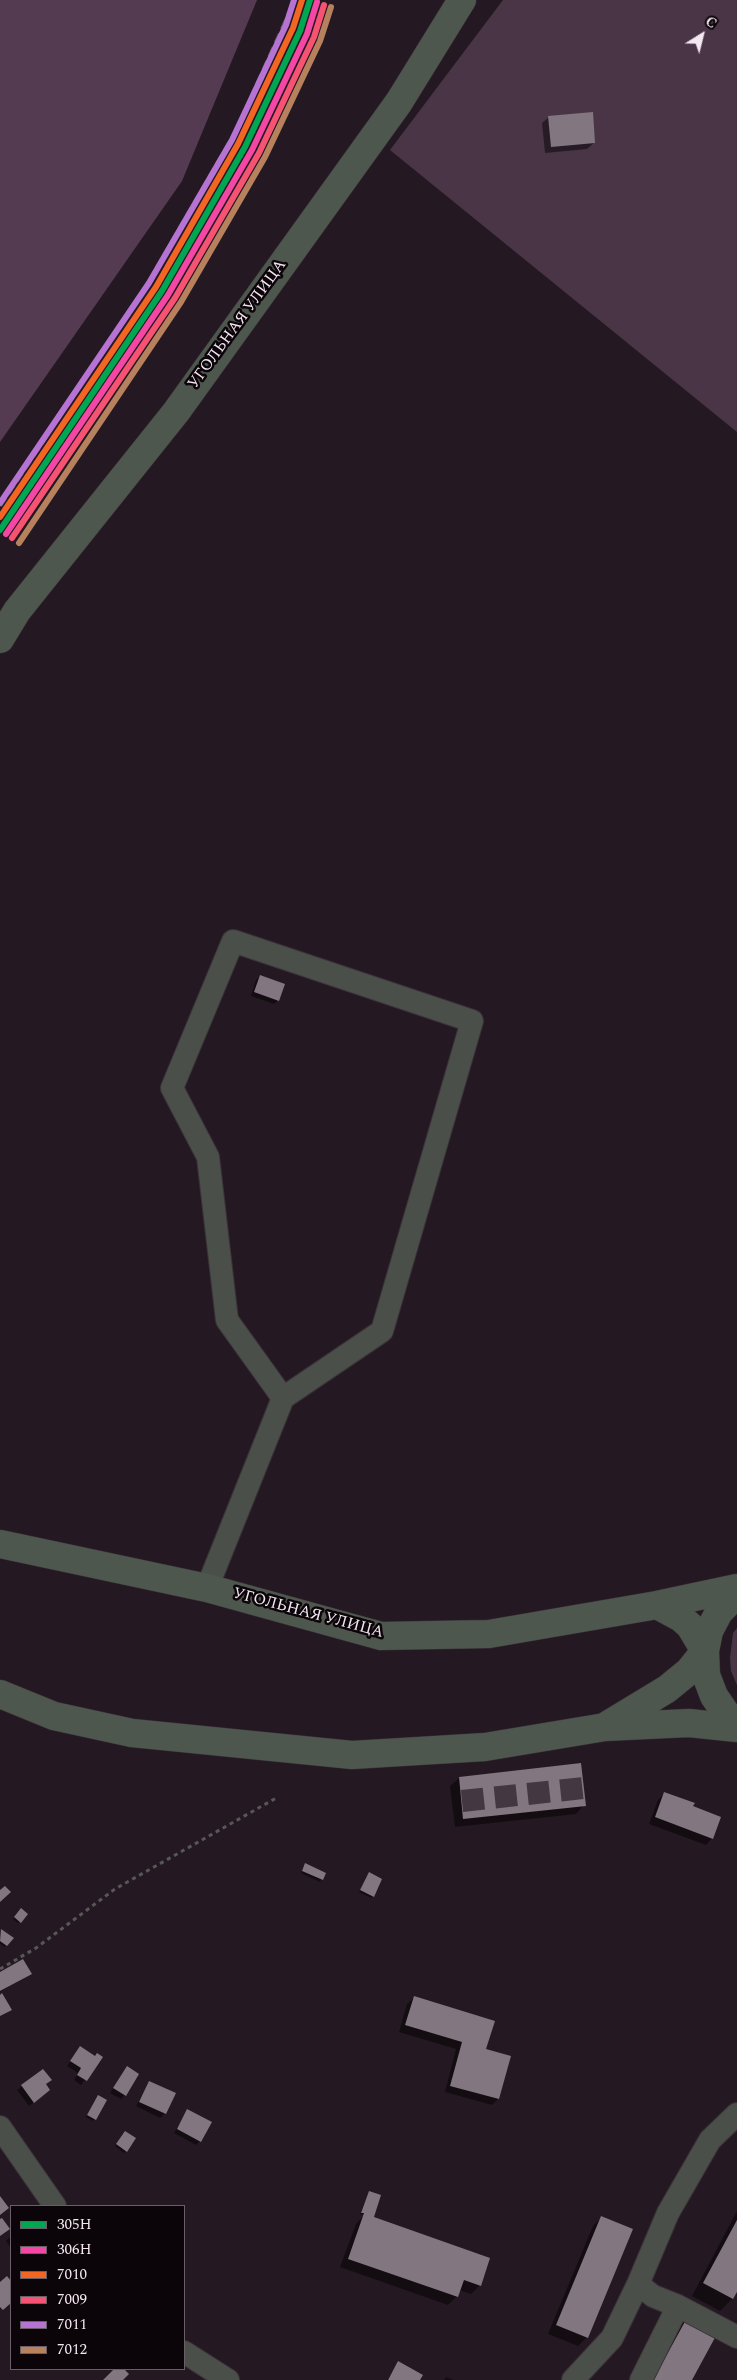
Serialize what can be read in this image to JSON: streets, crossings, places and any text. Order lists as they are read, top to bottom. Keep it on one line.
{"streets":{"main road":["УГОЛЬНАЯ УЛИЦА"]},"lines":["transit line 305Н","transit line 7010","transit line 7011","transit line 306Н","transit line 7009","transit line 7012"],"legend":["305Н","306Н","7010","7009","7011","7012"],"north":"top right"}
